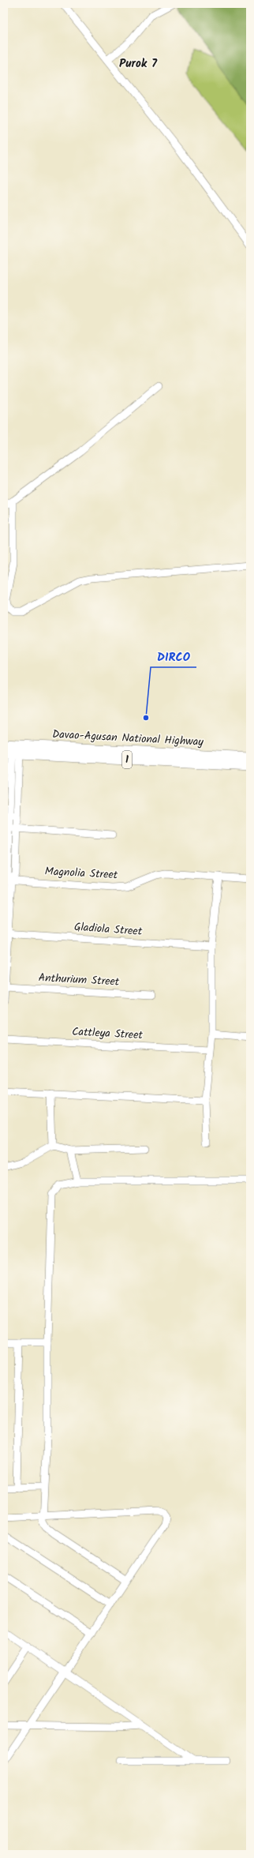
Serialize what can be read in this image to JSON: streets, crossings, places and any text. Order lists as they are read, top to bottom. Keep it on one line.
{"streets":{"highway":["Davao-Agusan National Highway","1"],"street":["Magnolia Street","Gladiola Street","Anthurium Street","Cattleya Street"]},"districts":["Purok 7"],"places":["DIRCO"]}
